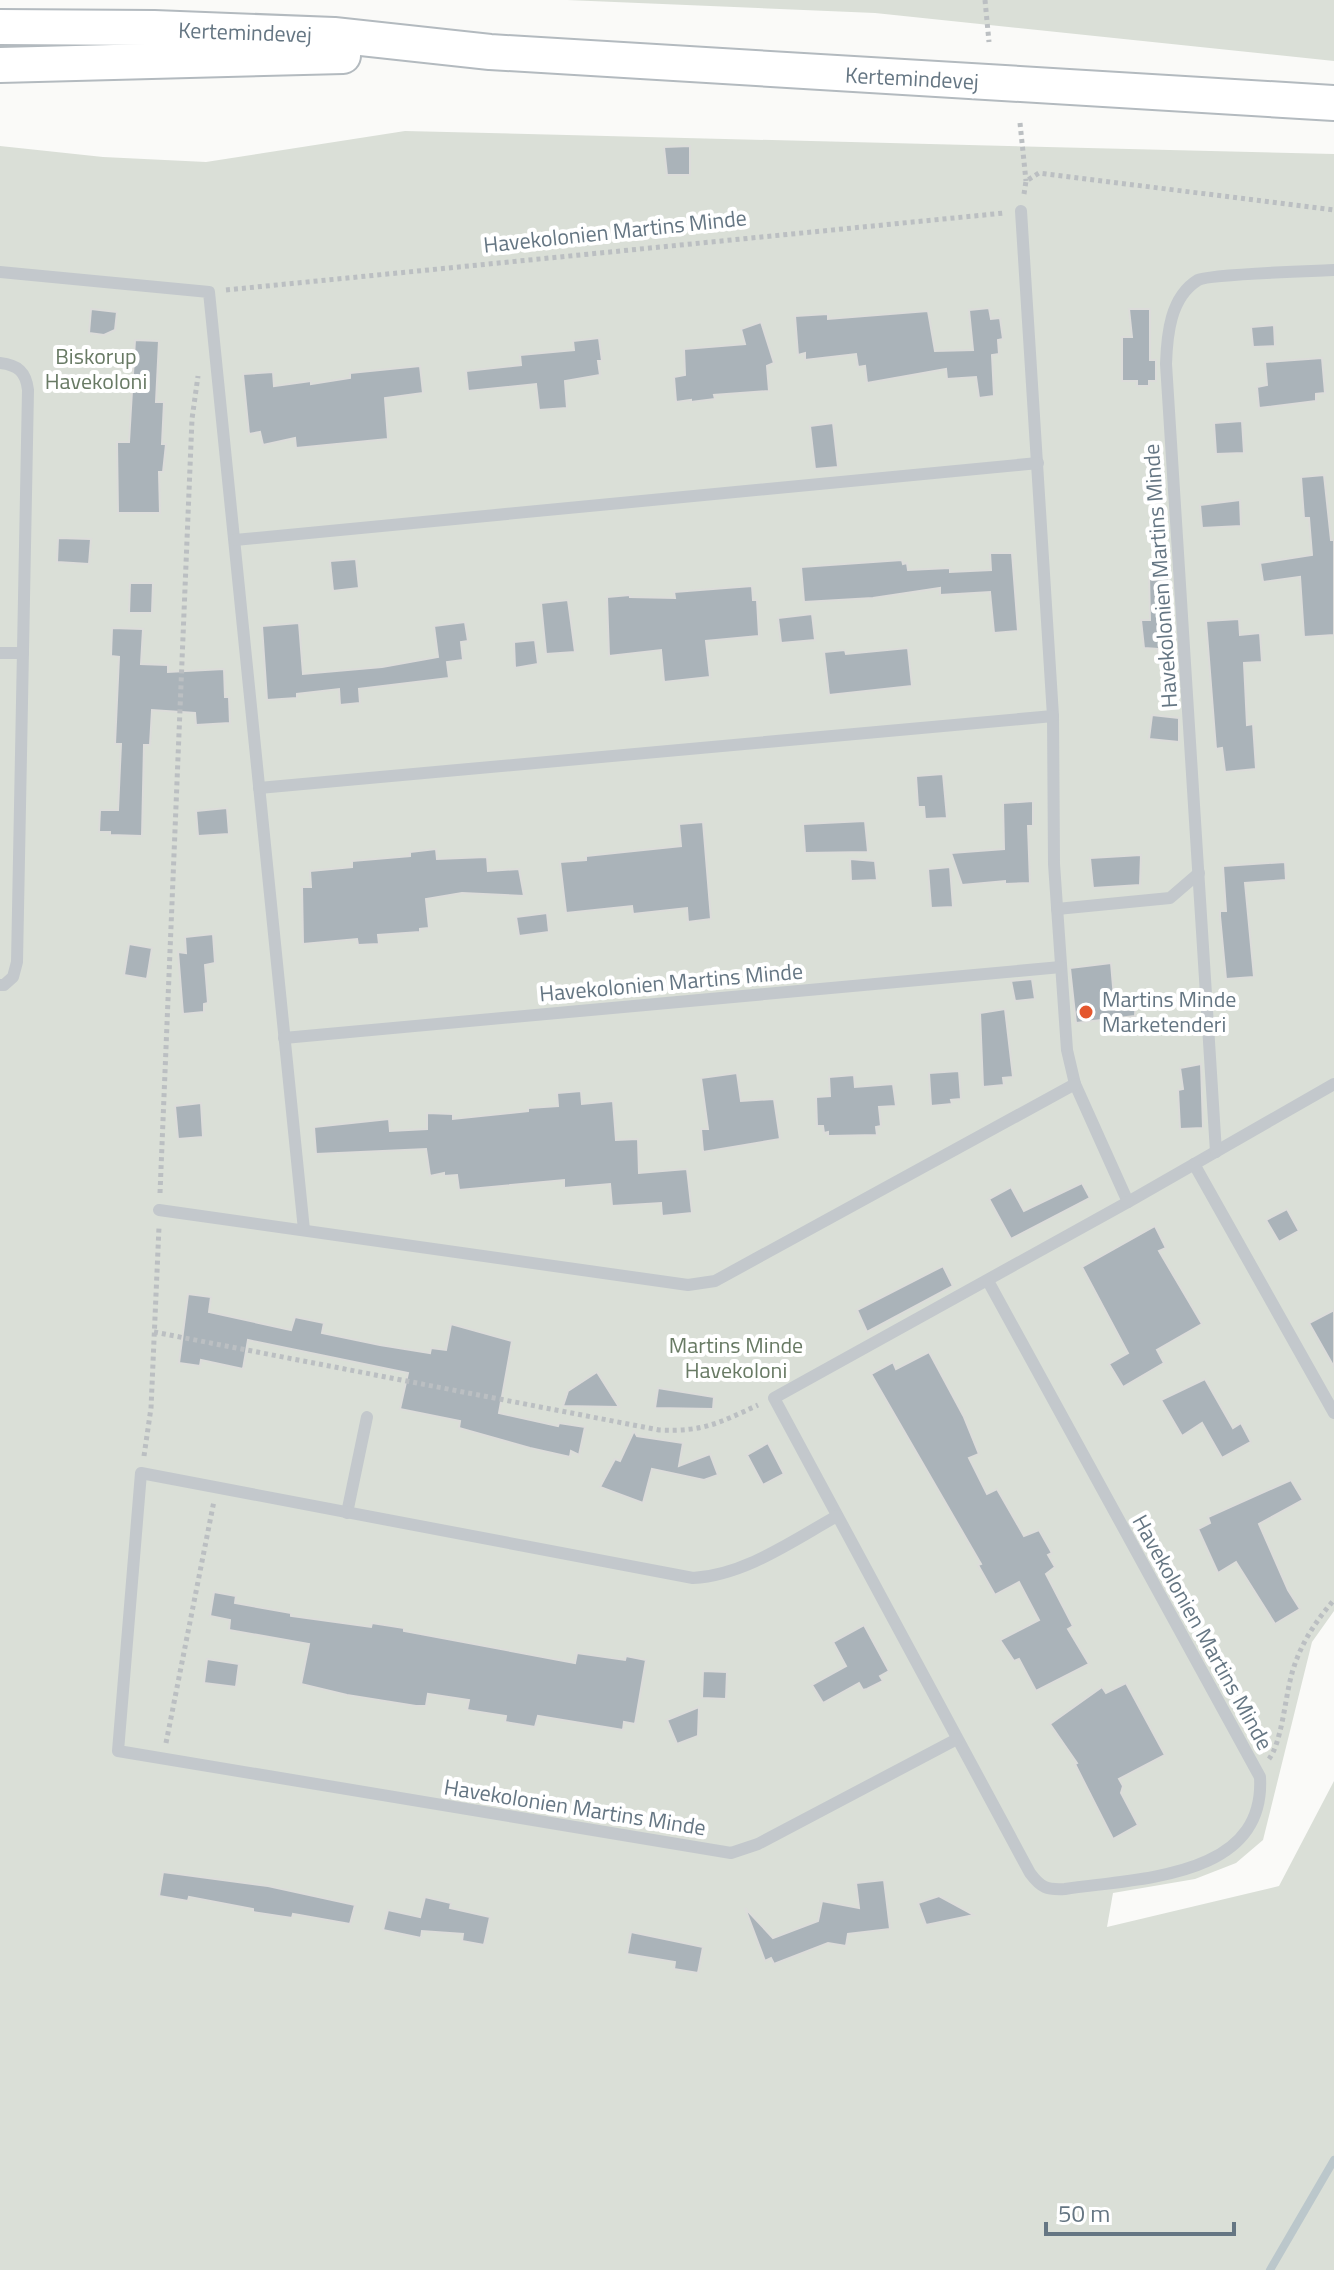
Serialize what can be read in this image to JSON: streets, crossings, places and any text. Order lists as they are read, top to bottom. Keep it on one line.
{"streets":{"main road":["Kertemindevej"],"lane":["Havekolonien Martins Minde"]},"parks":["Biskorup Havekoloni","Martins Minde Havekoloni"],"places":["Martins Minde Marketenderi"],"scale_bar":"50 m"}
